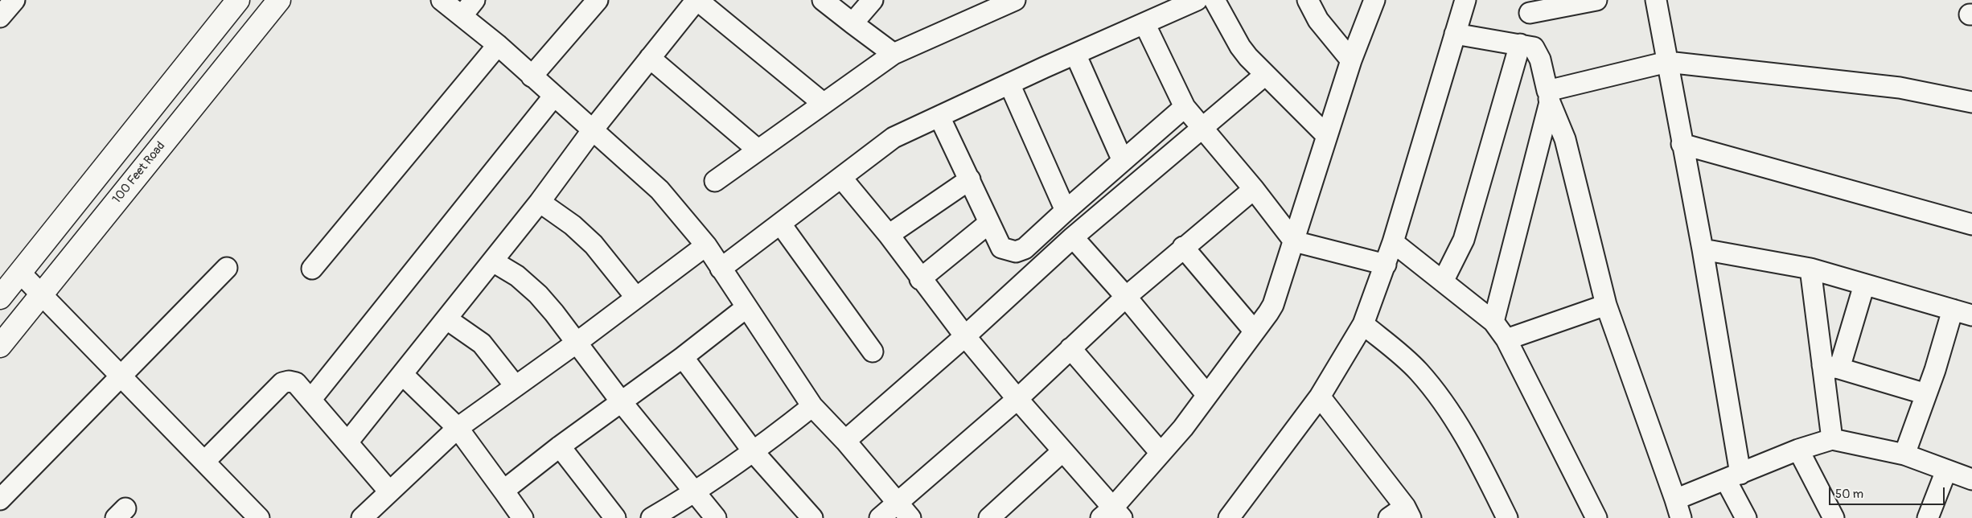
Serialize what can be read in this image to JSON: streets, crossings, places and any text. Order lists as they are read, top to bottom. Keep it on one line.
{"streets":{"main road":["100 Feet Road"]},"scale_bar":"50 m"}
